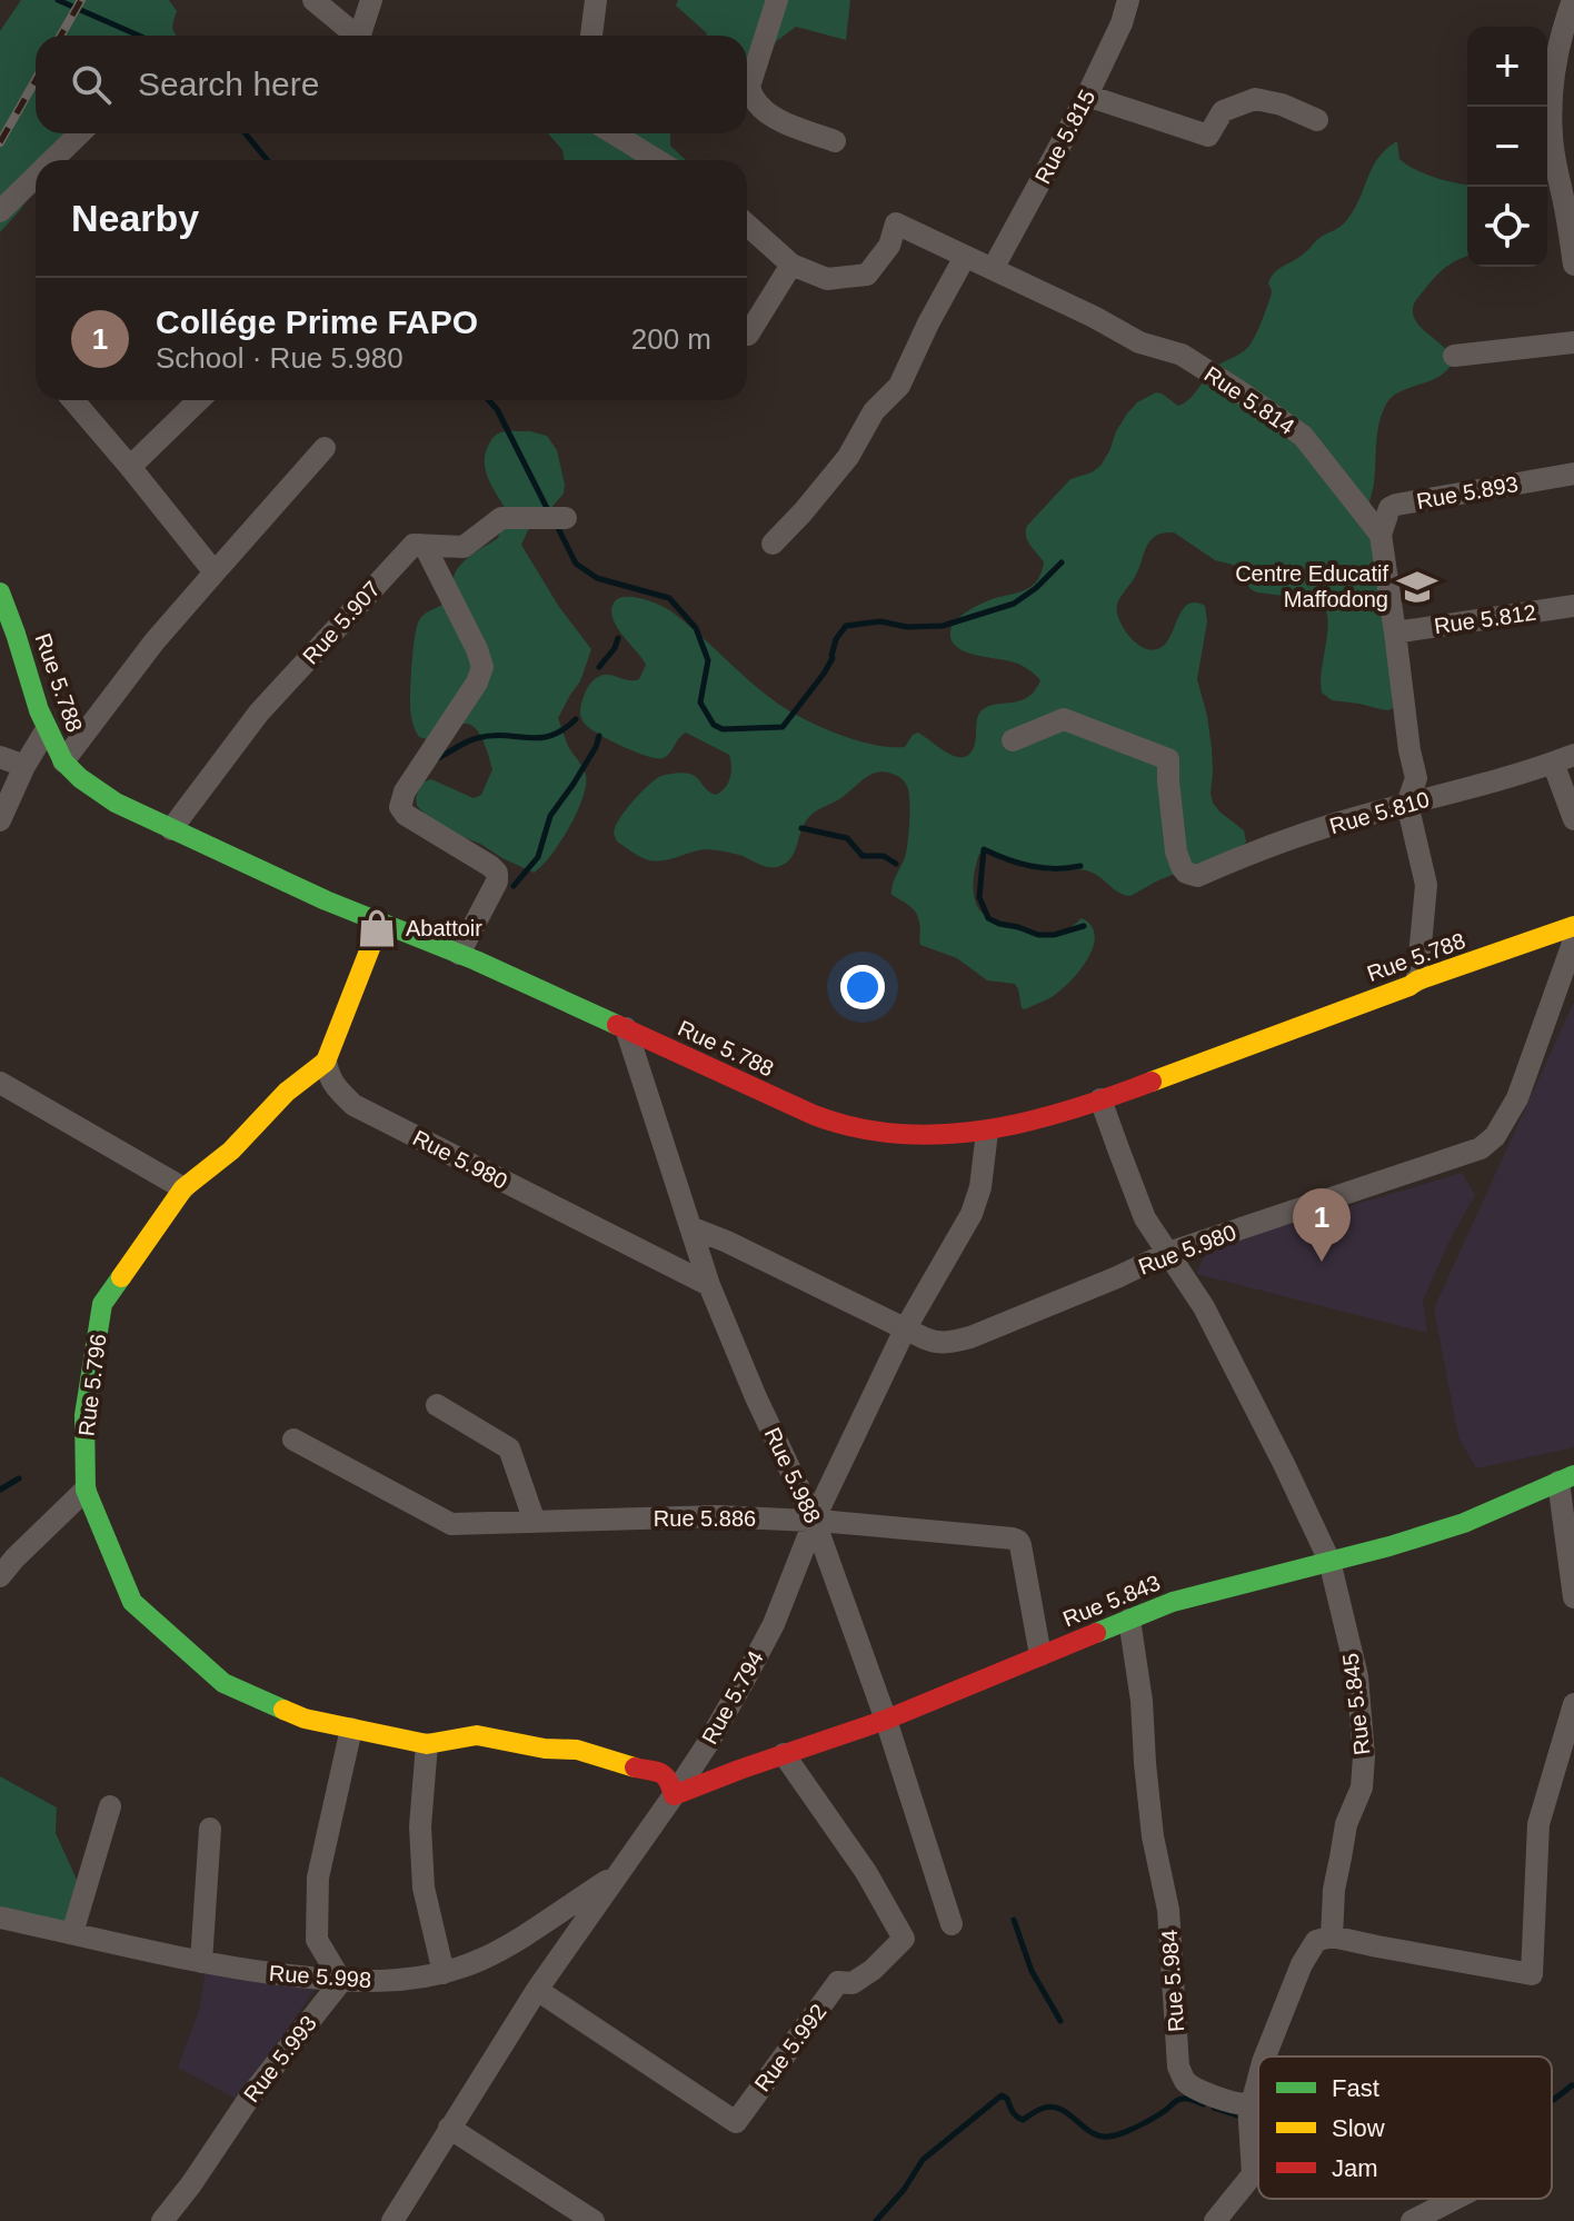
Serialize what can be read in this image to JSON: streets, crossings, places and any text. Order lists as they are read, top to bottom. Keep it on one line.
{"streets":{"street":["Rue 5.815","Rue 5.814","Rue 5.893","Rue 5.812","Rue 5.907","Rue 5.788","Rue 5.810","Rue 5.980","Rue 5.796","Rue 5.988","Rue 5.886","Rue 5.843","Rue 5.794","Rue 5.845","Rue 5.998","Rue 5.984","Rue 5.992","Rue 5.993"]},"crossings":[["Rue 5.815","Rue 5.814"],["Rue 5.814","Rue 5.893"],["Rue 5.814","Rue 5.812"],["Rue 5.814","Rue 5.788"],["Rue 5.814","Rue 5.810"],["Rue 5.907","Rue 5.788"],["Rue 5.788","Rue 5.988"],["Rue 5.788","Rue 5.794"],["Rue 5.788","Rue 5.845"],["Rue 5.980","Rue 5.796"],["Rue 5.980","Rue 5.988"],["Rue 5.980","Rue 5.794"],["Rue 5.980","Rue 5.845"],["Rue 5.796","Rue 5.843"],["Rue 5.796","Rue 5.794"],["Rue 5.988","Rue 5.886"],["Rue 5.988","Rue 5.843"],["Rue 5.988","Rue 5.794"],["Rue 5.886","Rue 5.843"],["Rue 5.886","Rue 5.794"],["Rue 5.843","Rue 5.794"],["Rue 5.843","Rue 5.845"],["Rue 5.843","Rue 5.984"],["Rue 5.843","Rue 5.992"],["Rue 5.794","Rue 5.998"],["Rue 5.794","Rue 5.992"],["Rue 5.998","Rue 5.993"]],"places":{"school or university":["Centre Educatif Maffodong"],"shop":["Abattoir"]},"legend":["Fast","Slow","Jam"],"page":{"map_buttons":["+","−"],"search":"Search here","heading":"Nearby","list":[{"mark":"1","name":"Collége Prime FAPO","note":"School · Rue 5.980","value":"200 m"}],"pins":"1"}}
